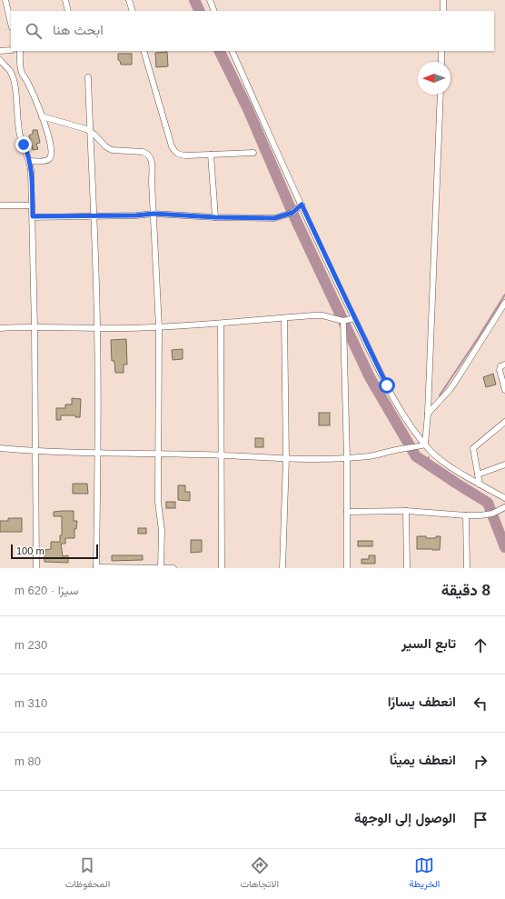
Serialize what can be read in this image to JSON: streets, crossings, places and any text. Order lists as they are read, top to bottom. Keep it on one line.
{"scale_bar":"100 m","north":"left","page":{"search":"ابحث هنا","scale":"100 m","heading":["8 دقيقة","سيرًا · 620 m"],"list":[["تابع السير","230 m"],["انعطف يسارًا","310 m"],["انعطف يمينًا","80 m"],"الوصول إلى الوجهة"],"nav":["الخريطة","الاتجاهات","المحفوظات"]}}
